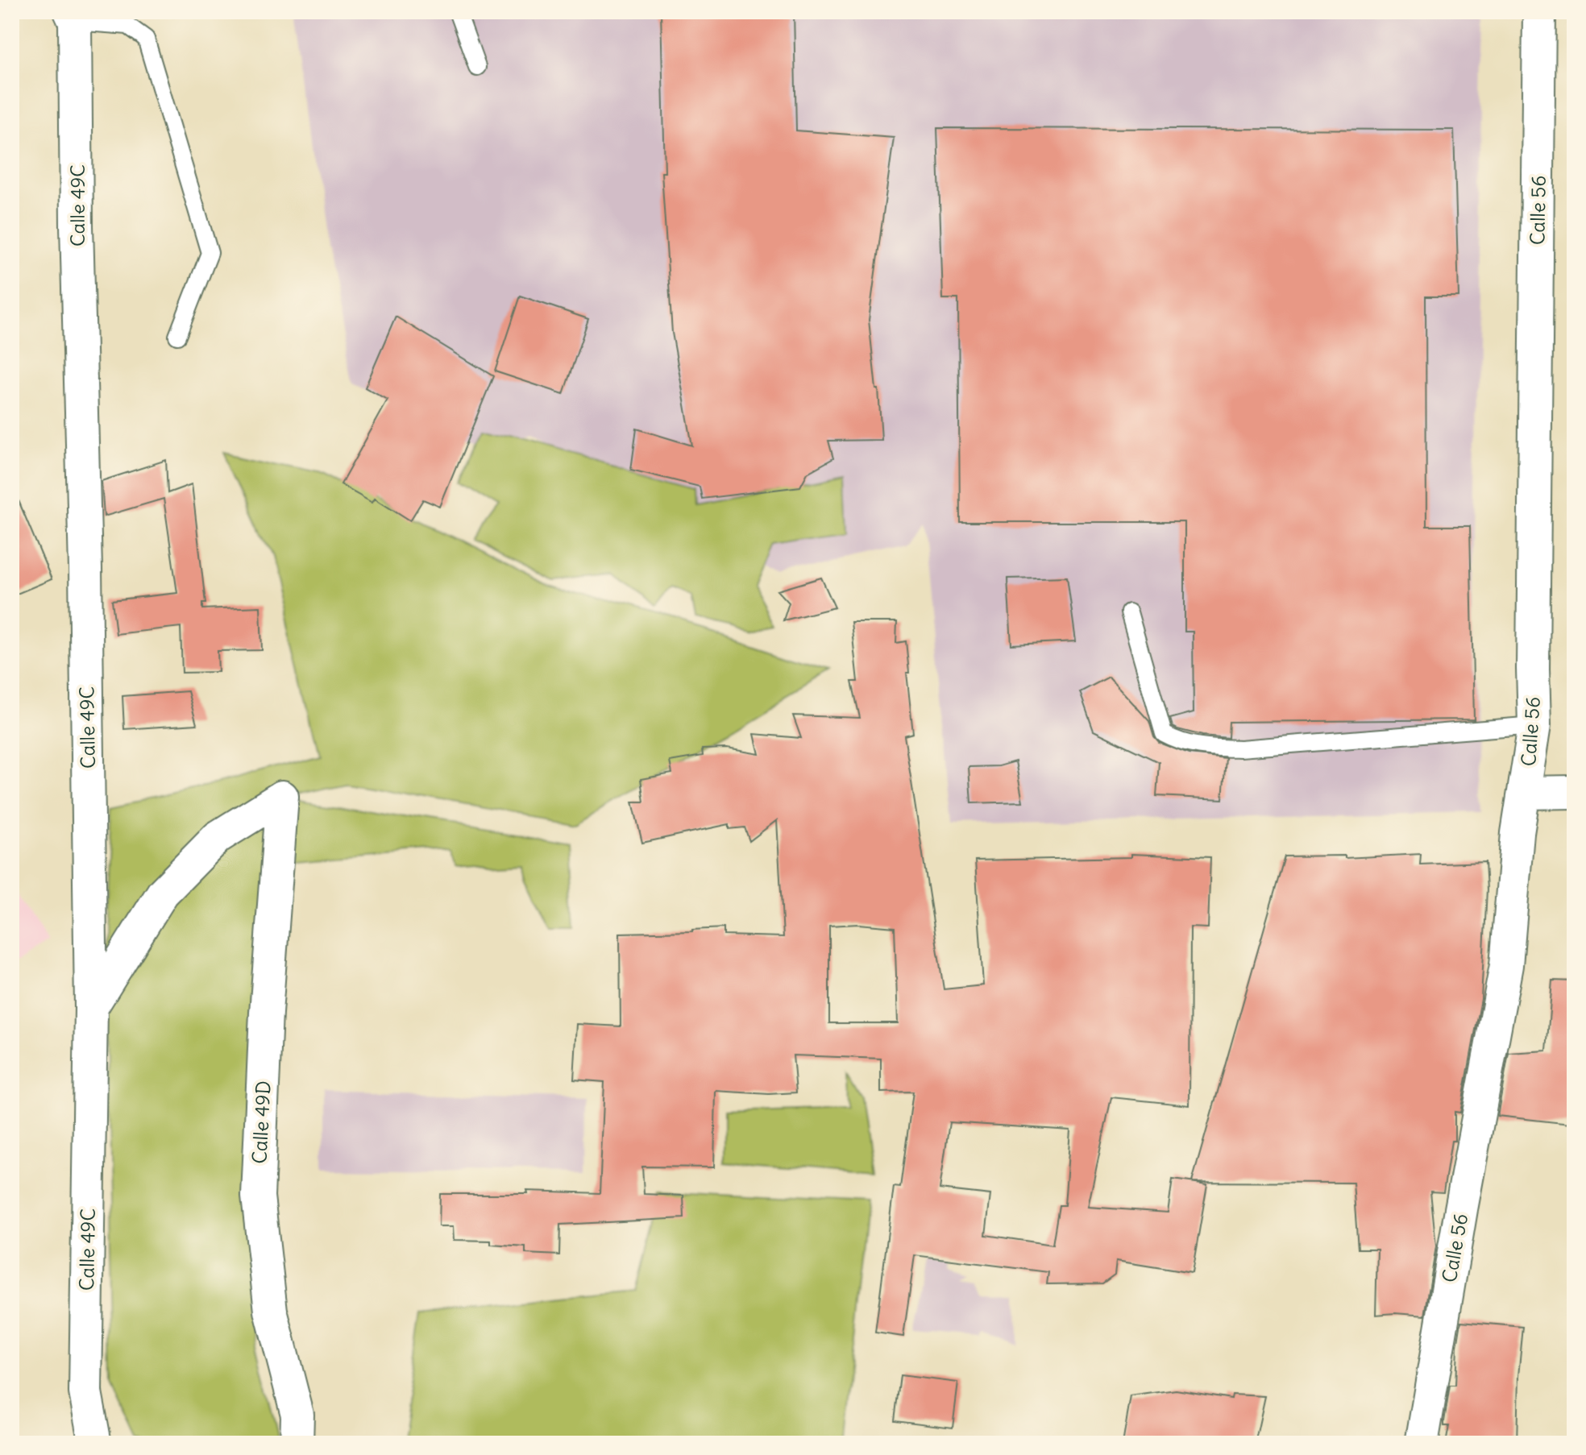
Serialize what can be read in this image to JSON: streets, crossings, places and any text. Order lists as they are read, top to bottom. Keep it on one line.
{"streets":{"street":["Calle 49C","Calle 56","Calle 49D"]},"crossings":[["Calle 49C","Calle 49D"]]}
